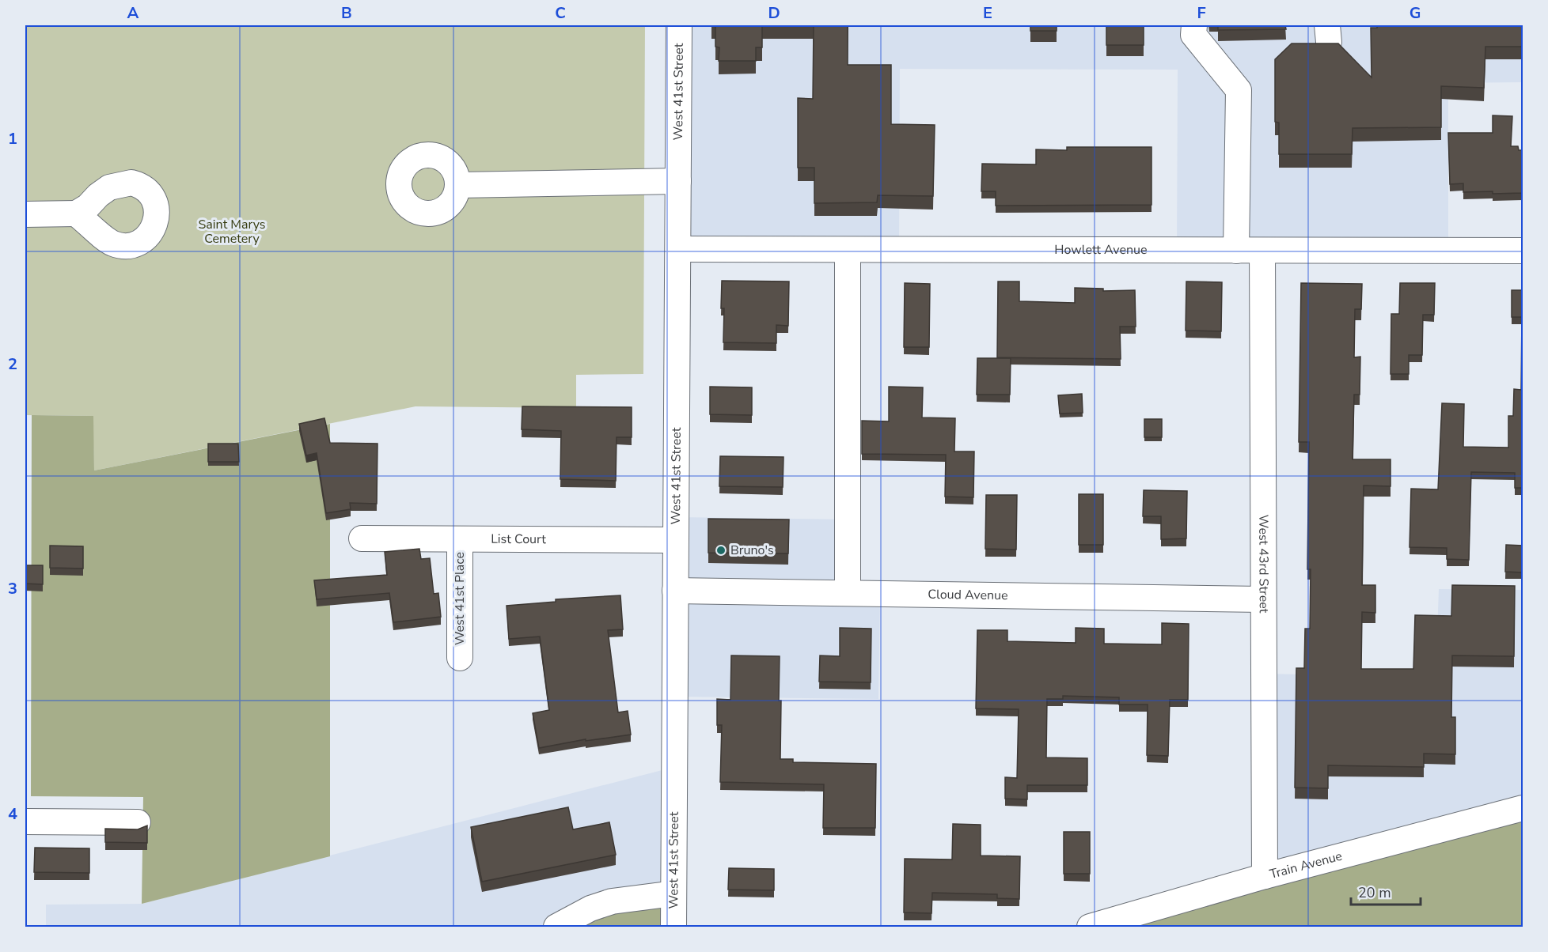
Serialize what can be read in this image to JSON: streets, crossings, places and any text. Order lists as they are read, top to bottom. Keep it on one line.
{"streets":{"street":["West 41st Street","Howlett Avenue","List Court","West 43rd Street","Cloud Avenue","West 41st Place","Train Avenue"]},"crossings":[["West 41st Street","Howlett Avenue"],["West 41st Street","List Court"],["West 41st Street","Cloud Avenue"],["Howlett Avenue","West 43rd Street"],["List Court","West 41st Place"],["West 43rd Street","Cloud Avenue"],["West 43rd Street","Train Avenue"]],"parks":["Saint Marys Cemetery"],"places":["Bruno's"],"scale_bar":"20 m","grid":{"columns":["A","B","C","D","E","F","G"],"rows":["1","2","3","4"]}}
